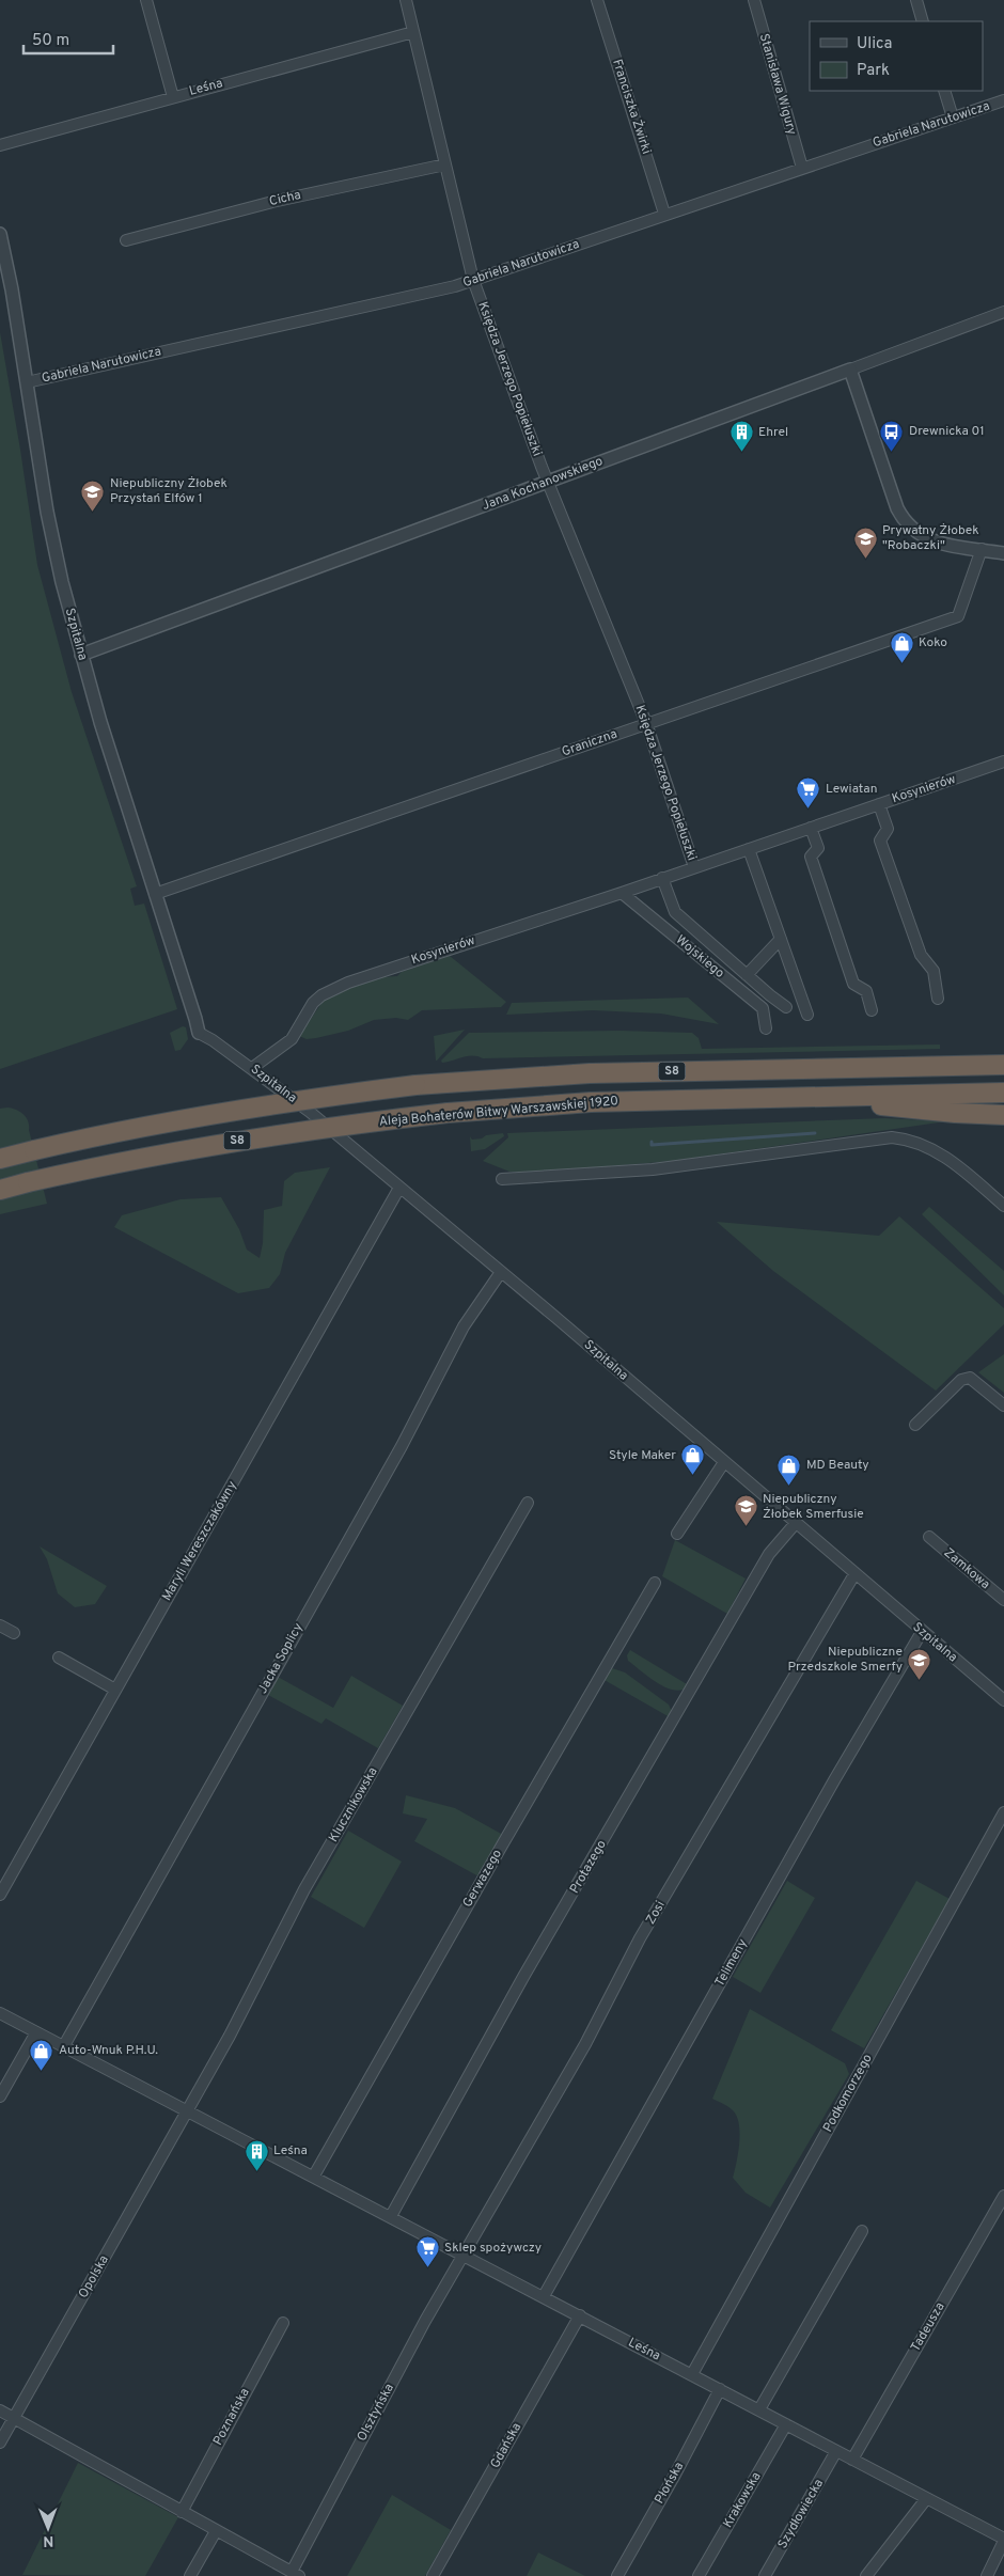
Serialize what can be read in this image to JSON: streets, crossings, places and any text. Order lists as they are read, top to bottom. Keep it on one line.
{"streets":{"highway":["S8","Aleja Bohaterów Bitwy Warszawskiej 1920"],"street":["Stanisława Wigury","Leśna","Franciszka Żwirki","Gabriela Narutowicza","Cicha","Księdza Jerzego Popiełuszki","Jana Kochanowskiego","Szpitalna","Graniczna","Kosynierów","Wojskiego","Maryli Wereszczakówny","Zamkowa","Jacka Soplicy","Klucznikowska","Protazego","Gerwazego","Zosi","Telimeny","Podkomorzego","Opolska","Tadeusza","Olsztyńska","Poznańska","Gdańska","Płońska","Krakowska","Szydłowiecka"]},"crossings":[["Stanisława Wigury","Gabriela Narutowicza"],["Leśna","Księdza Jerzego Popiełuszki"],["Leśna","Jacka Soplicy"],["Leśna","Klucznikowska"],["Leśna","Protazego"],["Leśna","Gerwazego"],["Leśna","Zosi"],["Leśna","Telimeny"],["Leśna","Podkomorzego"],["Leśna","Opolska"],["Leśna","Tadeusza"],["Leśna","Olsztyńska"],["Leśna","Gdańska"],["Leśna","Płońska"],["Leśna","Krakowska"],["Leśna","Szydłowiecka"],["Franciszka Żwirki","Gabriela Narutowicza"],["Gabriela Narutowicza","Księdza Jerzego Popiełuszki"],["Gabriela Narutowicza","Szpitalna"],["Cicha","Księdza Jerzego Popiełuszki"],["Księdza Jerzego Popiełuszki","Jana Kochanowskiego"],["Księdza Jerzego Popiełuszki","Graniczna"],["Księdza Jerzego Popiełuszki","Kosynierów"],["Jana Kochanowskiego","Szpitalna"],["Szpitalna","Graniczna"],["Szpitalna","Kosynierów"],["Szpitalna","Maryli Wereszczakówny"],["Szpitalna","Jacka Soplicy"],["Szpitalna","Protazego"],["Szpitalna","Zosi"],["Szpitalna","Telimeny"],["Kosynierów","Wojskiego"],["Klucznikowska","Opolska"],["Zosi","Olsztyńska"]],"places":{"bus stop":["Drewnicka 01"],"building":["Ehrel","Leśna"],"school or university":["Niepubliczny Żłobek Przystań Elfów 1","Prywatny Żłobek \"Robaczki\"","Niepubliczny Żłobek Smerfusie","Niepubliczne Przedszkole Smerfy"],"shop":["Koko","Style Maker","MD Beauty","Auto-Wnuk P.H.U."],"supermarket":["Lewiatan","Sklep spożywczy"]},"legend":["Ulica","Park"],"scale_bar":"50 m","north":"bottom"}
